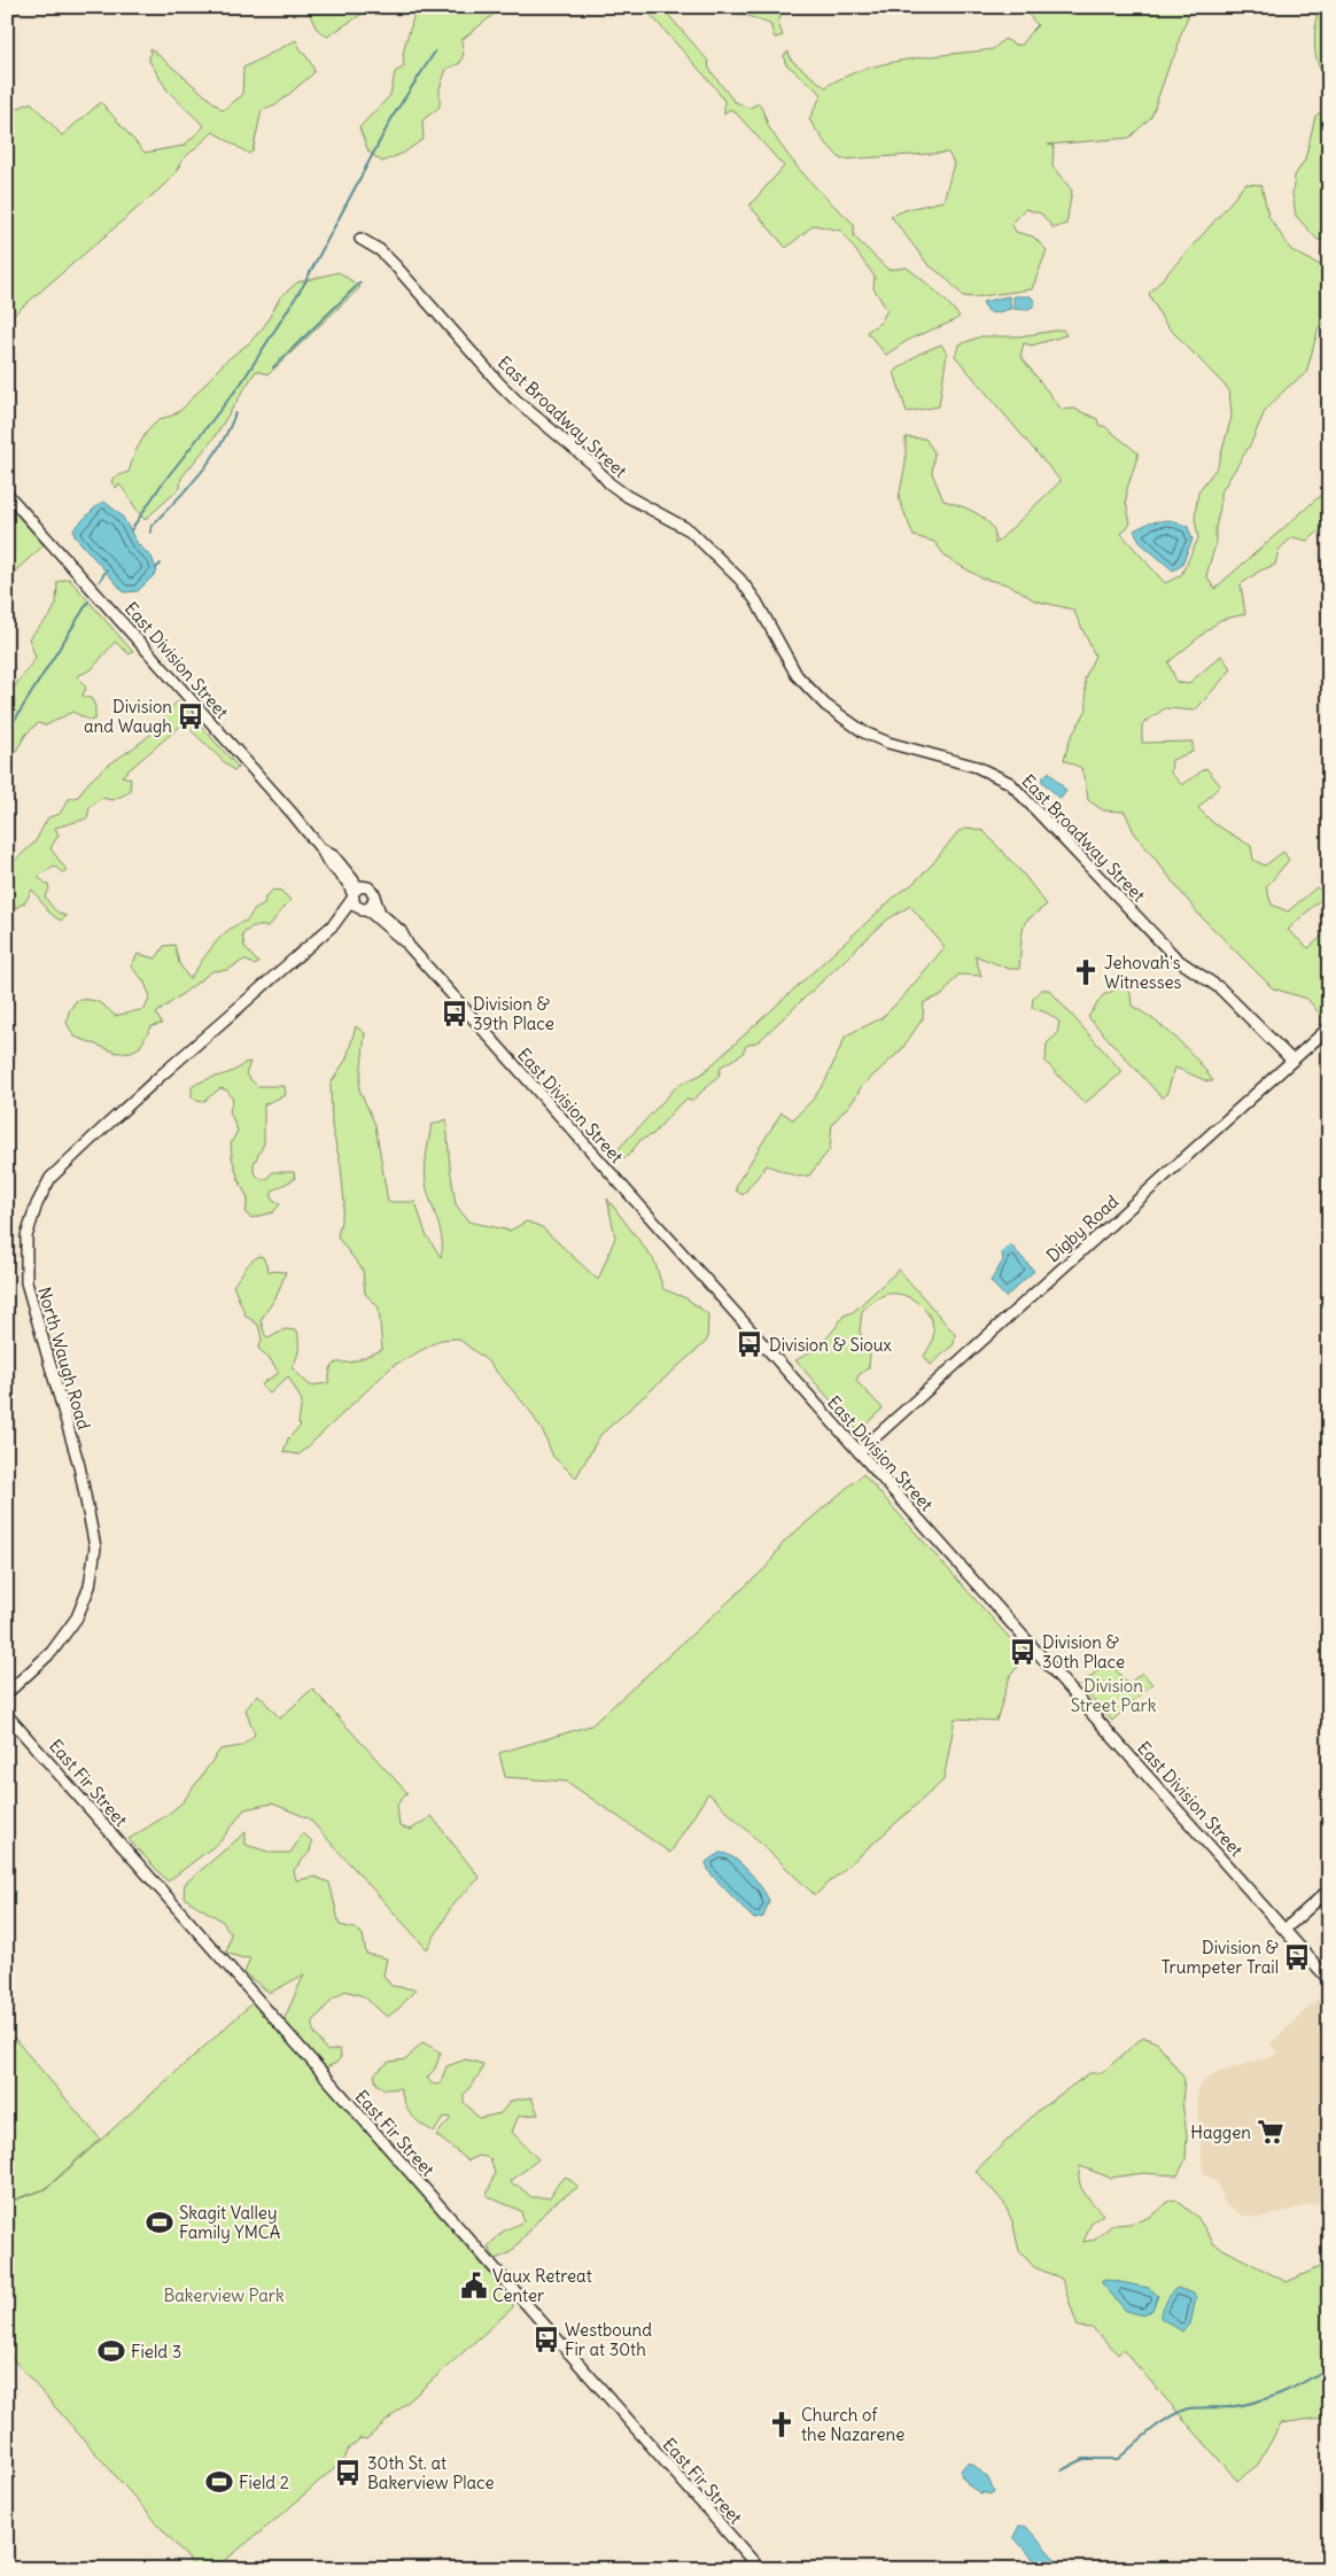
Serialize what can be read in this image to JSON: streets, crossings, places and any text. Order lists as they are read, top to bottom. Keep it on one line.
{"streets":{"street":["East Broadway Street","East Division Street","Digby Road","North Waugh Road","East Fir Street"]},"crossings":[["East Broadway Street","Digby Road"],["East Division Street","Digby Road"],["East Division Street","North Waugh Road"]],"parks":["Division Street Park","Bakerview Park"],"places":{"bus stop":["Division and Waugh","Division & 39th Place","Division & Sioux","Division & 30th Place","Division & Trumpeter Trail","Westbound Fir at 30th","30th St. at Bakerview Place"],"church":["Jehovah's Witnesses","Church of the Nazarene"],"supermarket":["Haggen"],"sports":["Skagit Valley Family YMCA","Field 3","Field 2"],"public building":["Vaux Retreat Center"]}}
